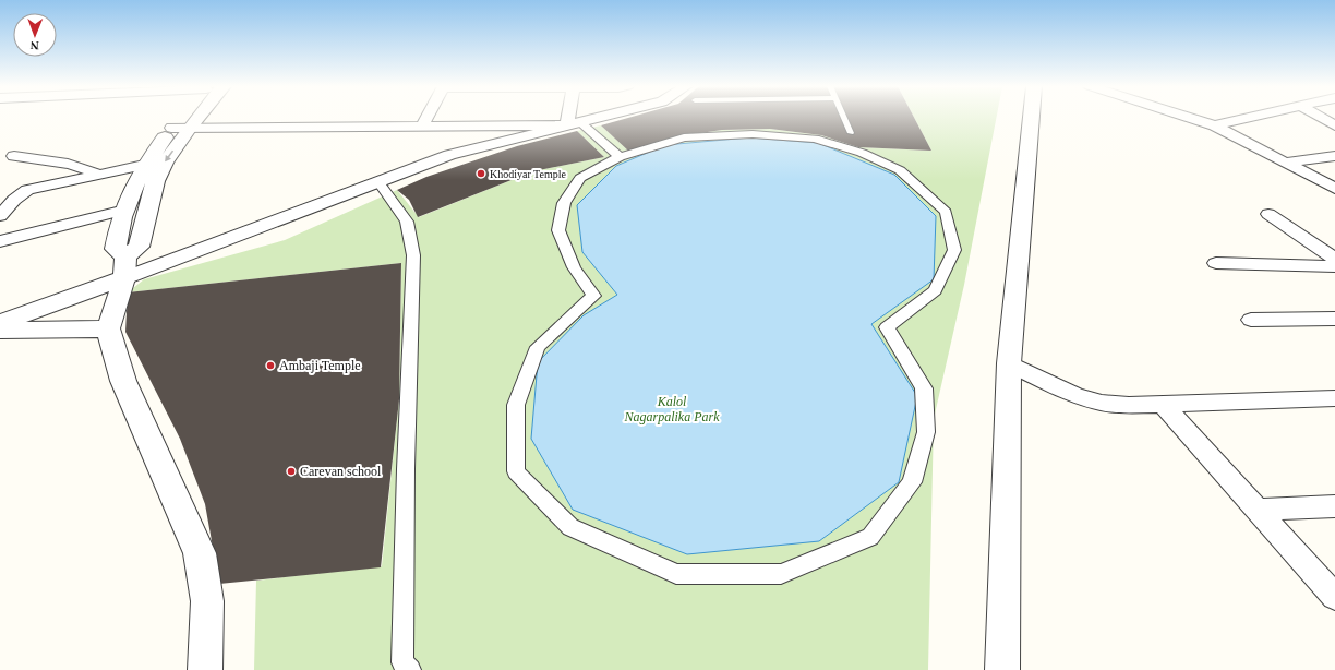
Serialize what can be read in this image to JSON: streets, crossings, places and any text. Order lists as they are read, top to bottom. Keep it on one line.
{"parks":["Kalol Nagarpalika Park"],"places":["Khodiyar Temple","Ambaji Temple","Carevan school"],"north":"bottom"}
